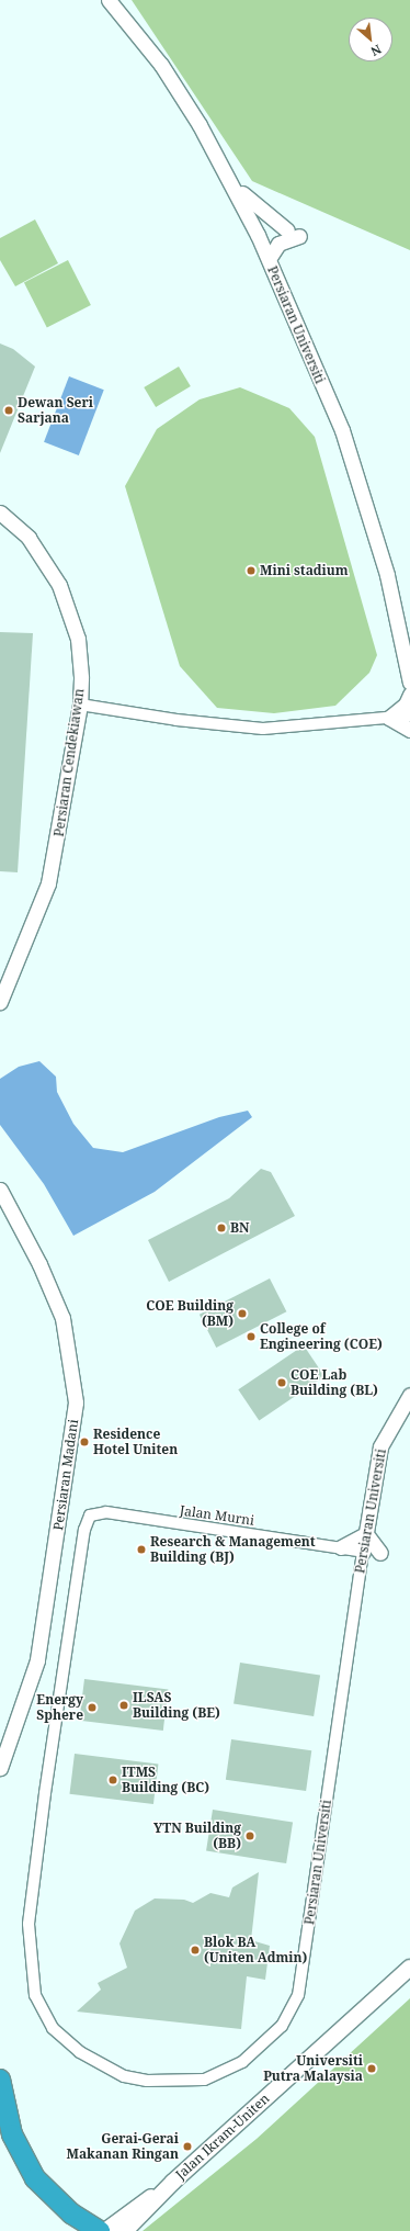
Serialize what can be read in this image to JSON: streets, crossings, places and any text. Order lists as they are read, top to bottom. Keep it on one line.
{"streets":{"main road":["Jalan Ikram-Uniten"],"street":["Persiaran Universiti","Persiaran Cendekiawan","Persiaran Madani","Jalan Murni"]},"crossings":[["Persiaran Universiti","Jalan Murni"]],"places":["Dewan Seri Sarjana","Mini stadium","BN","COE Building (BM)","College of Engineering (COE)","COE Lab Building (BL)","Residence Hotel Uniten","Research & Management Building (BJ)","ILSAS Building (BE)","Energy Sphere","ITMS Building (BC)","YTN Building (BB)","Blok BA (Uniten Admin)","Universiti Putra Malaysia","Gerai-Gerai Makanan Ringan"],"north":"bottom right"}
